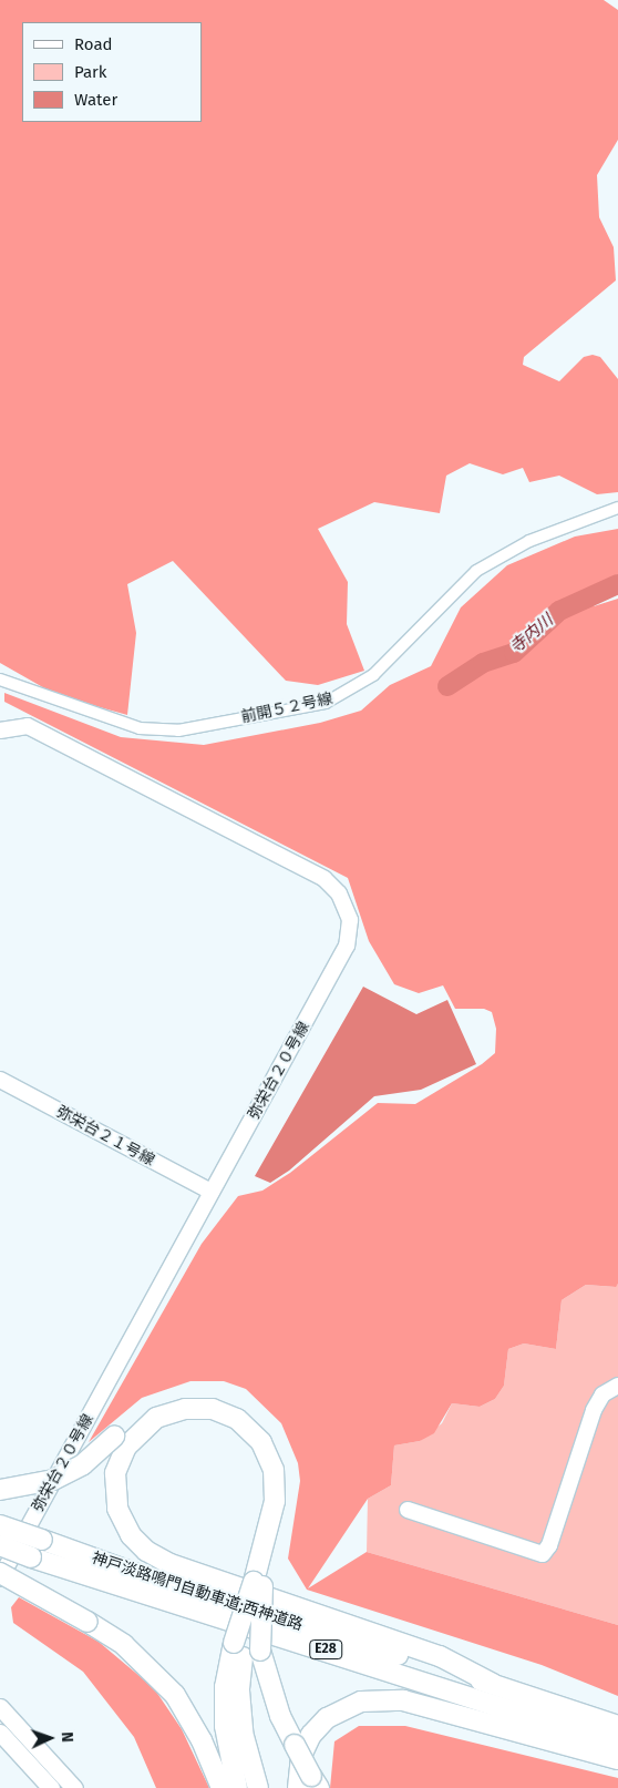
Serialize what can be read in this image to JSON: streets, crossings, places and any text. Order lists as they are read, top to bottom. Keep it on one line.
{"streets":{"highway":["神戸淡路鳴門自動車道;西神道路","E28"],"street":["前開５２号線","弥栄台２０号線","弥栄台２１号線"]},"crossings":[["弥栄台２０号線","弥栄台２１号線"]],"water":["寺内川"],"legend":["Road","Park","Water"],"north":"right"}
